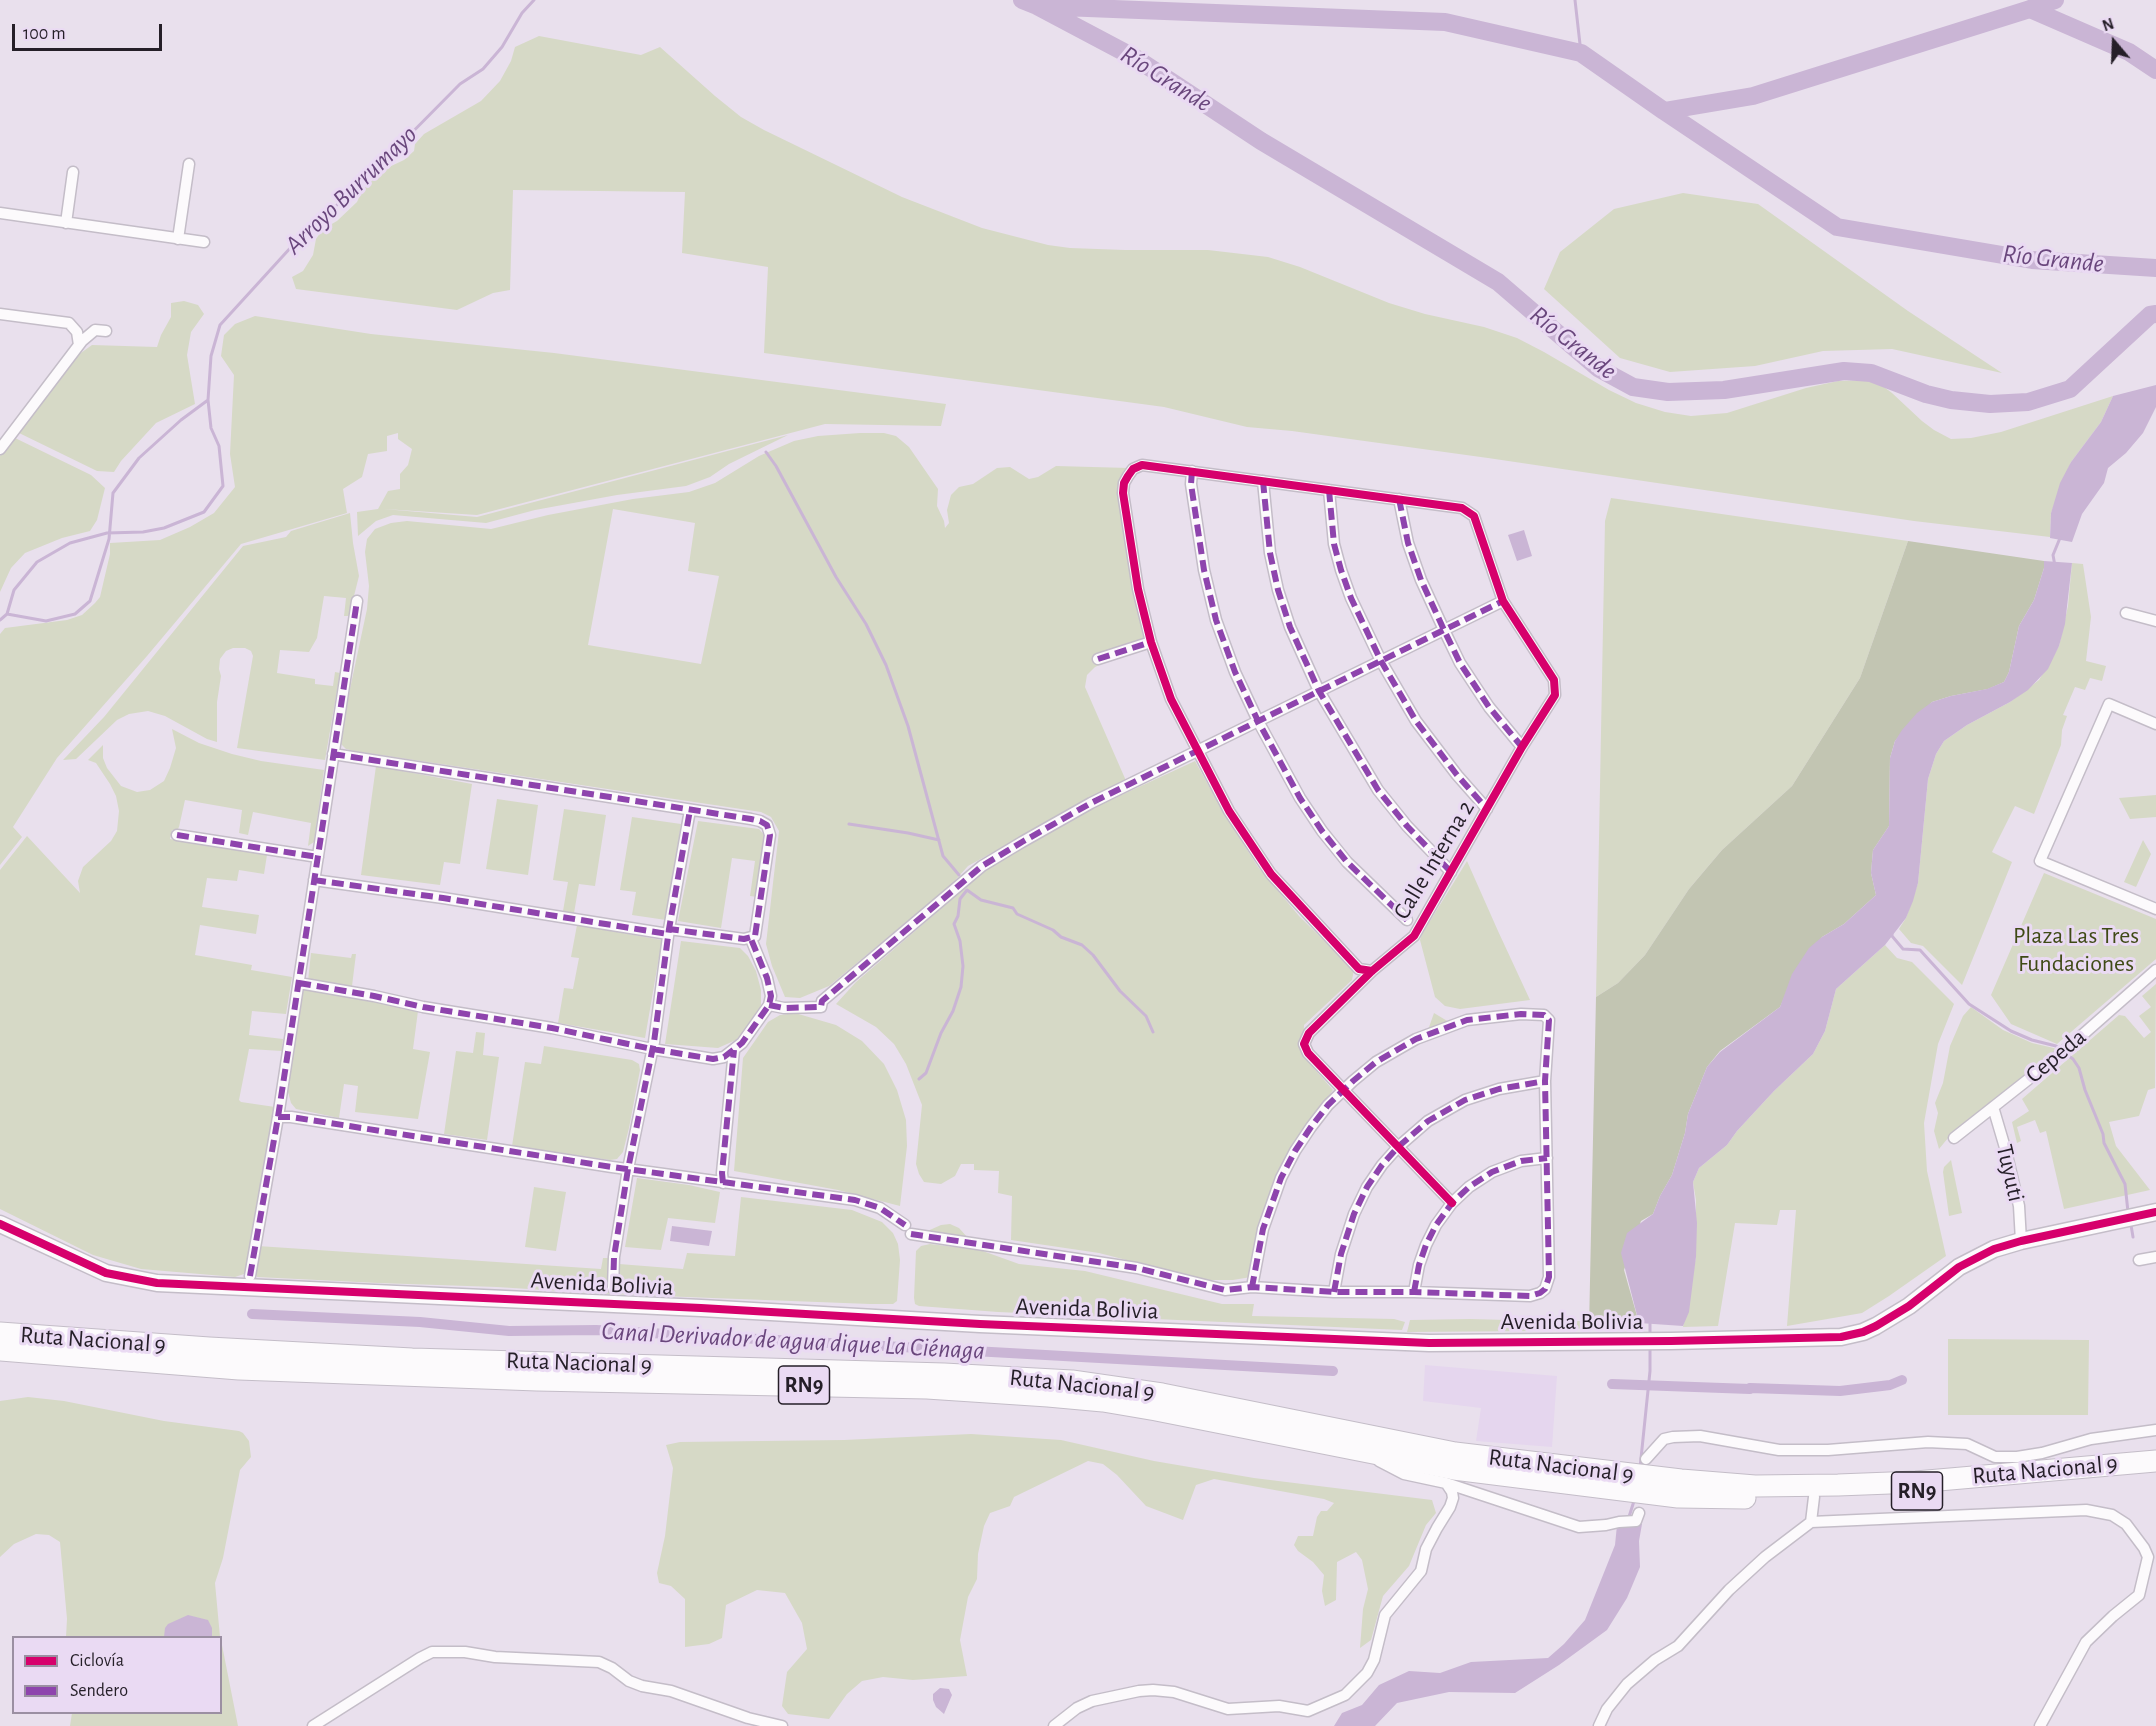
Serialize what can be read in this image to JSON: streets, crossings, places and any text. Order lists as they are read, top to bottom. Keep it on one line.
{"streets":{"highway":["Ruta Nacional 9","RN9"],"street":["Calle Interna 2","Cepeda","Tuyuti","Avenida Bolivia"]},"crossings":[["Cepeda","Tuyuti"],["Tuyuti","Avenida Bolivia"]],"water":["Río Grande","Arroyo Burrumayo","Canal Derivador de agua dique La Ciénaga"],"parks":["Plaza Las Tres Fundaciones"],"legend":["Ciclovía","Sendero"],"scale_bar":"100 m","north":"top"}
